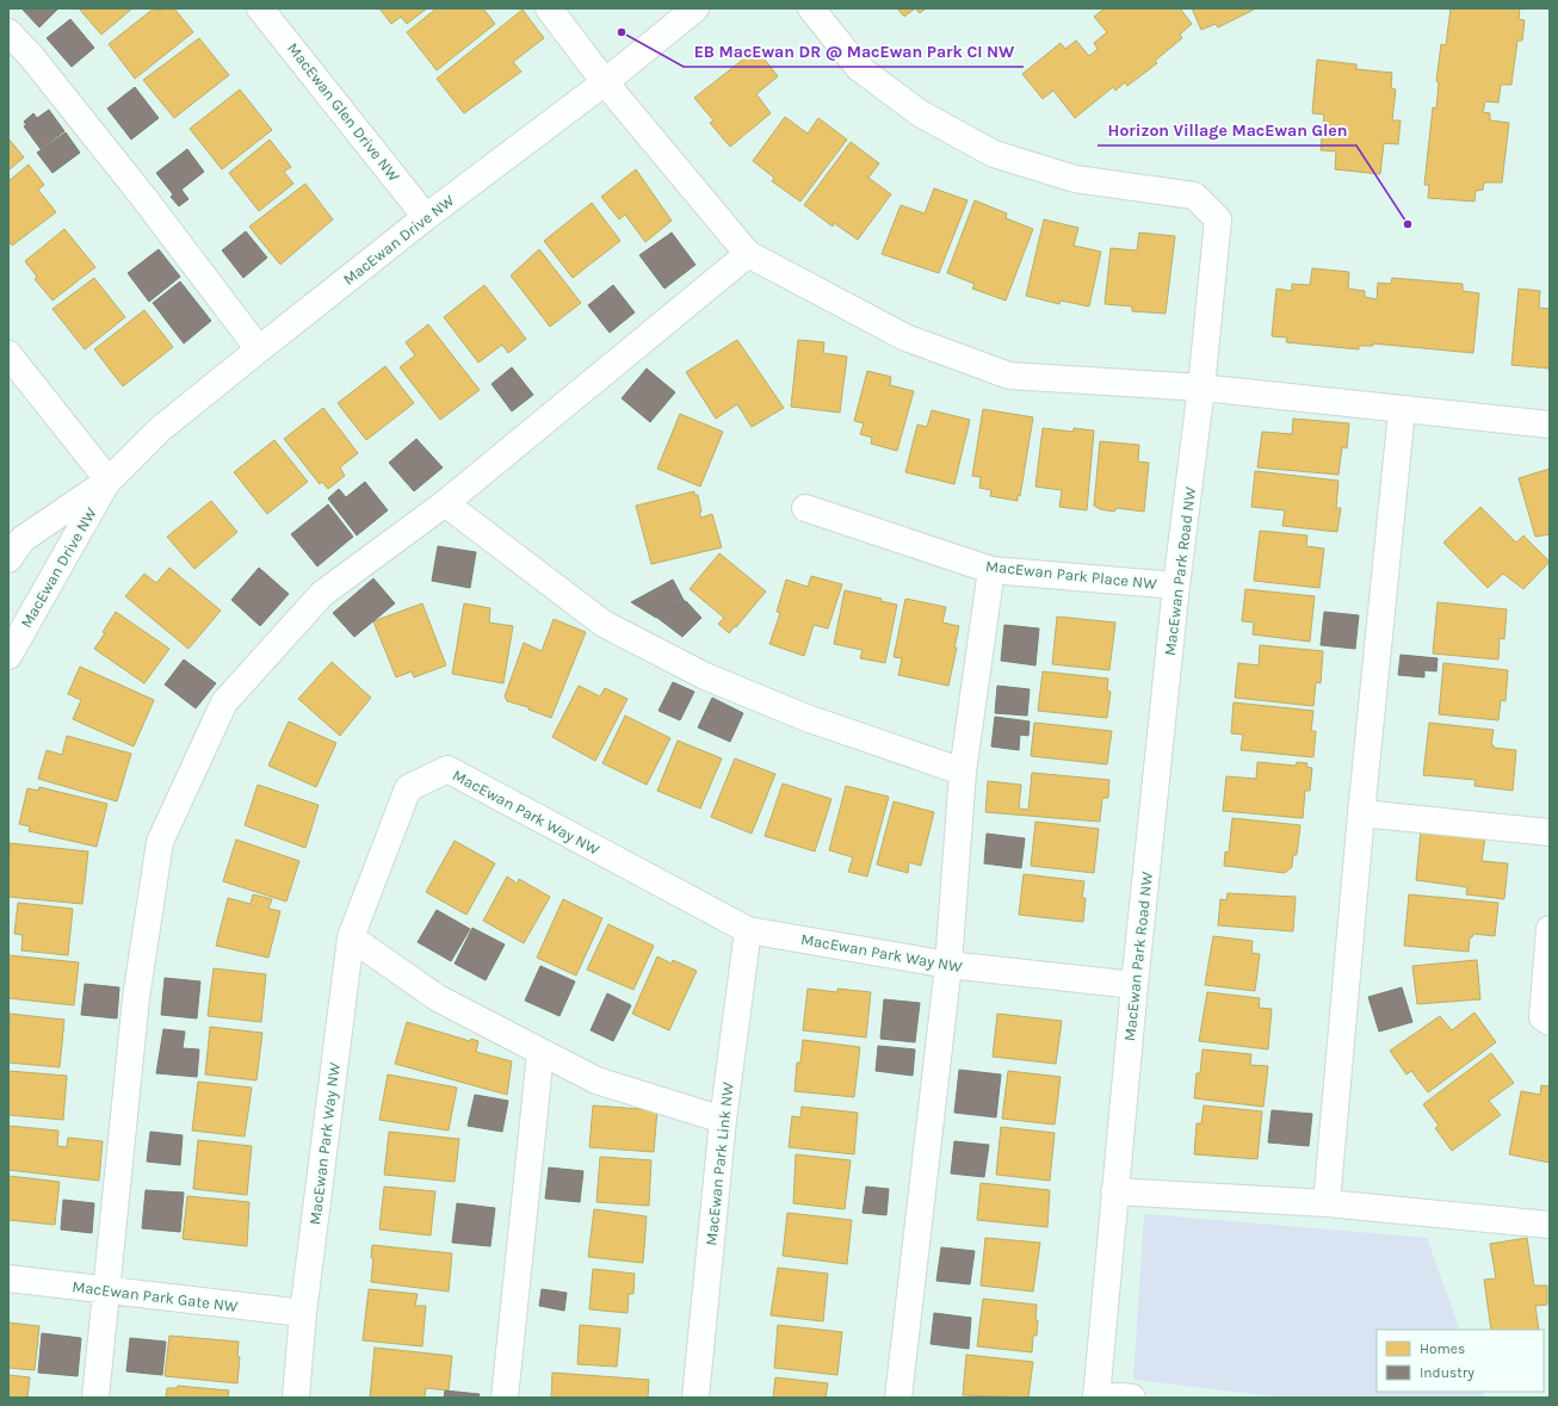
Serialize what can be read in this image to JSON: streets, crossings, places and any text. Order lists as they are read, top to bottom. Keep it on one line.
{"streets":{"street":["MacEwan Glen Drive NW","MacEwan Drive NW","MacEwan Park Road NW","MacEwan Park Place NW","MacEwan Park Way NW","MacEwan Park Link NW","MacEwan Park Gate NW"]},"crossings":[["MacEwan Glen Drive NW","MacEwan Drive NW"],["MacEwan Park Road NW","MacEwan Park Place NW"],["MacEwan Park Road NW","MacEwan Park Way NW"],["MacEwan Park Way NW","MacEwan Park Link NW"],["MacEwan Park Way NW","MacEwan Park Gate NW"]],"places":["EB MacEwan DR @ MacEwan Park CI NW","Horizon Village MacEwan Glen"],"legend":["Homes","Industry"]}
